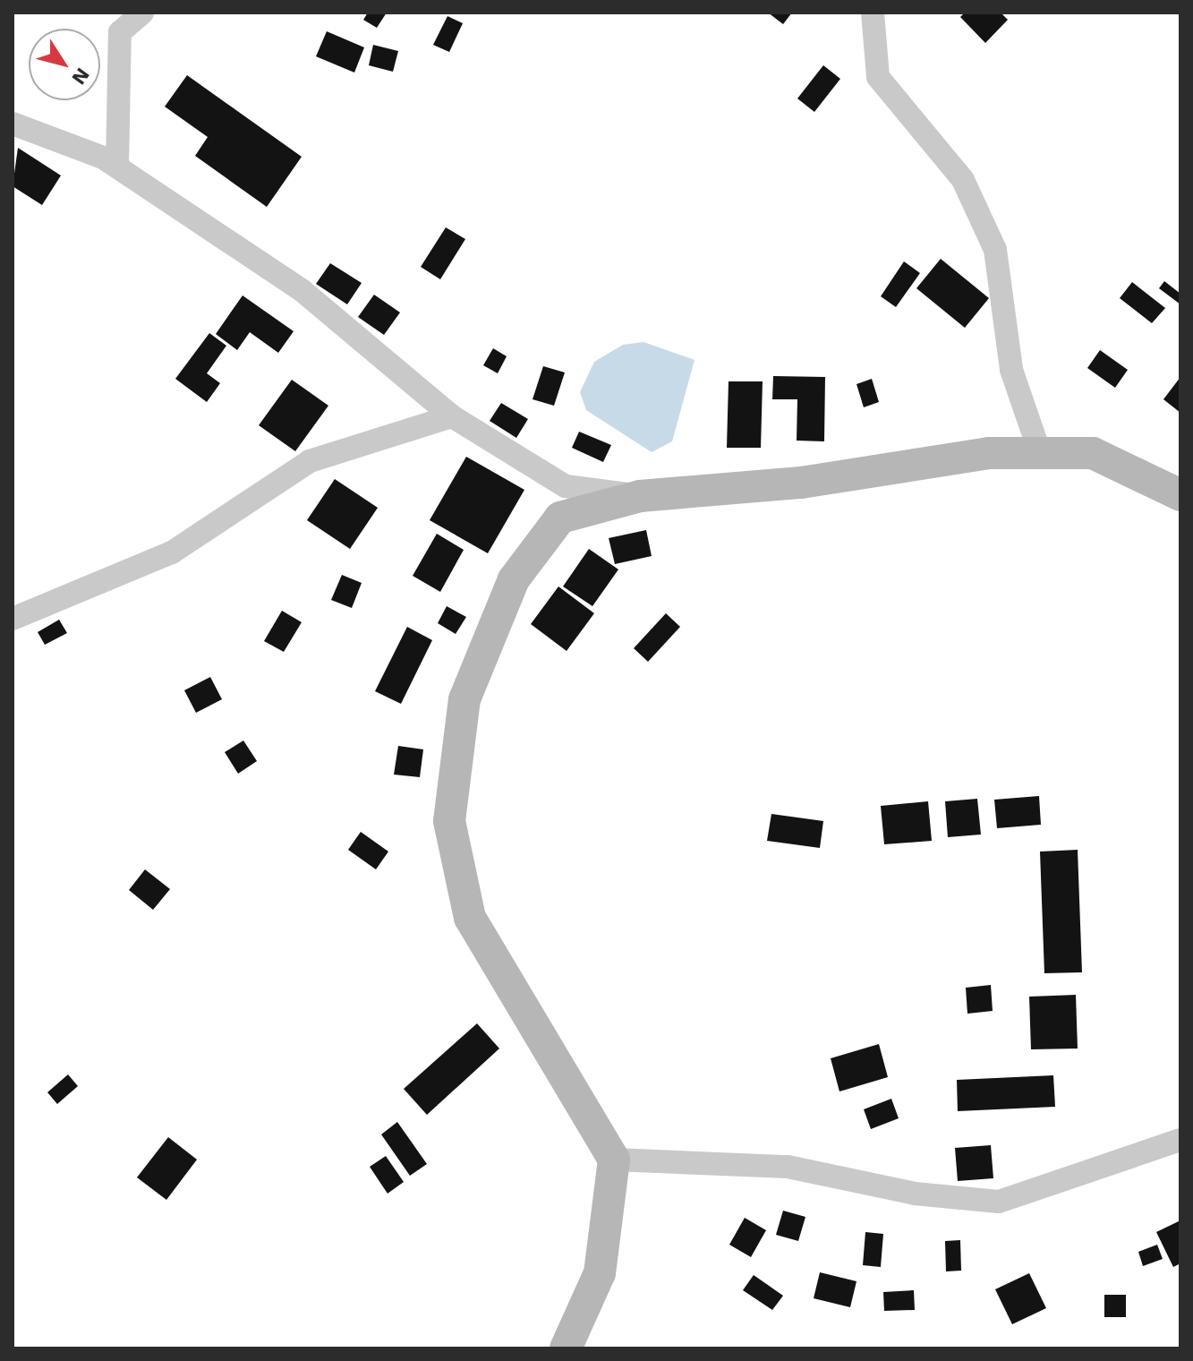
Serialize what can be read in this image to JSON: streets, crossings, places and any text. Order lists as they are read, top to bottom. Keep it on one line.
{"north":"bottom right"}
